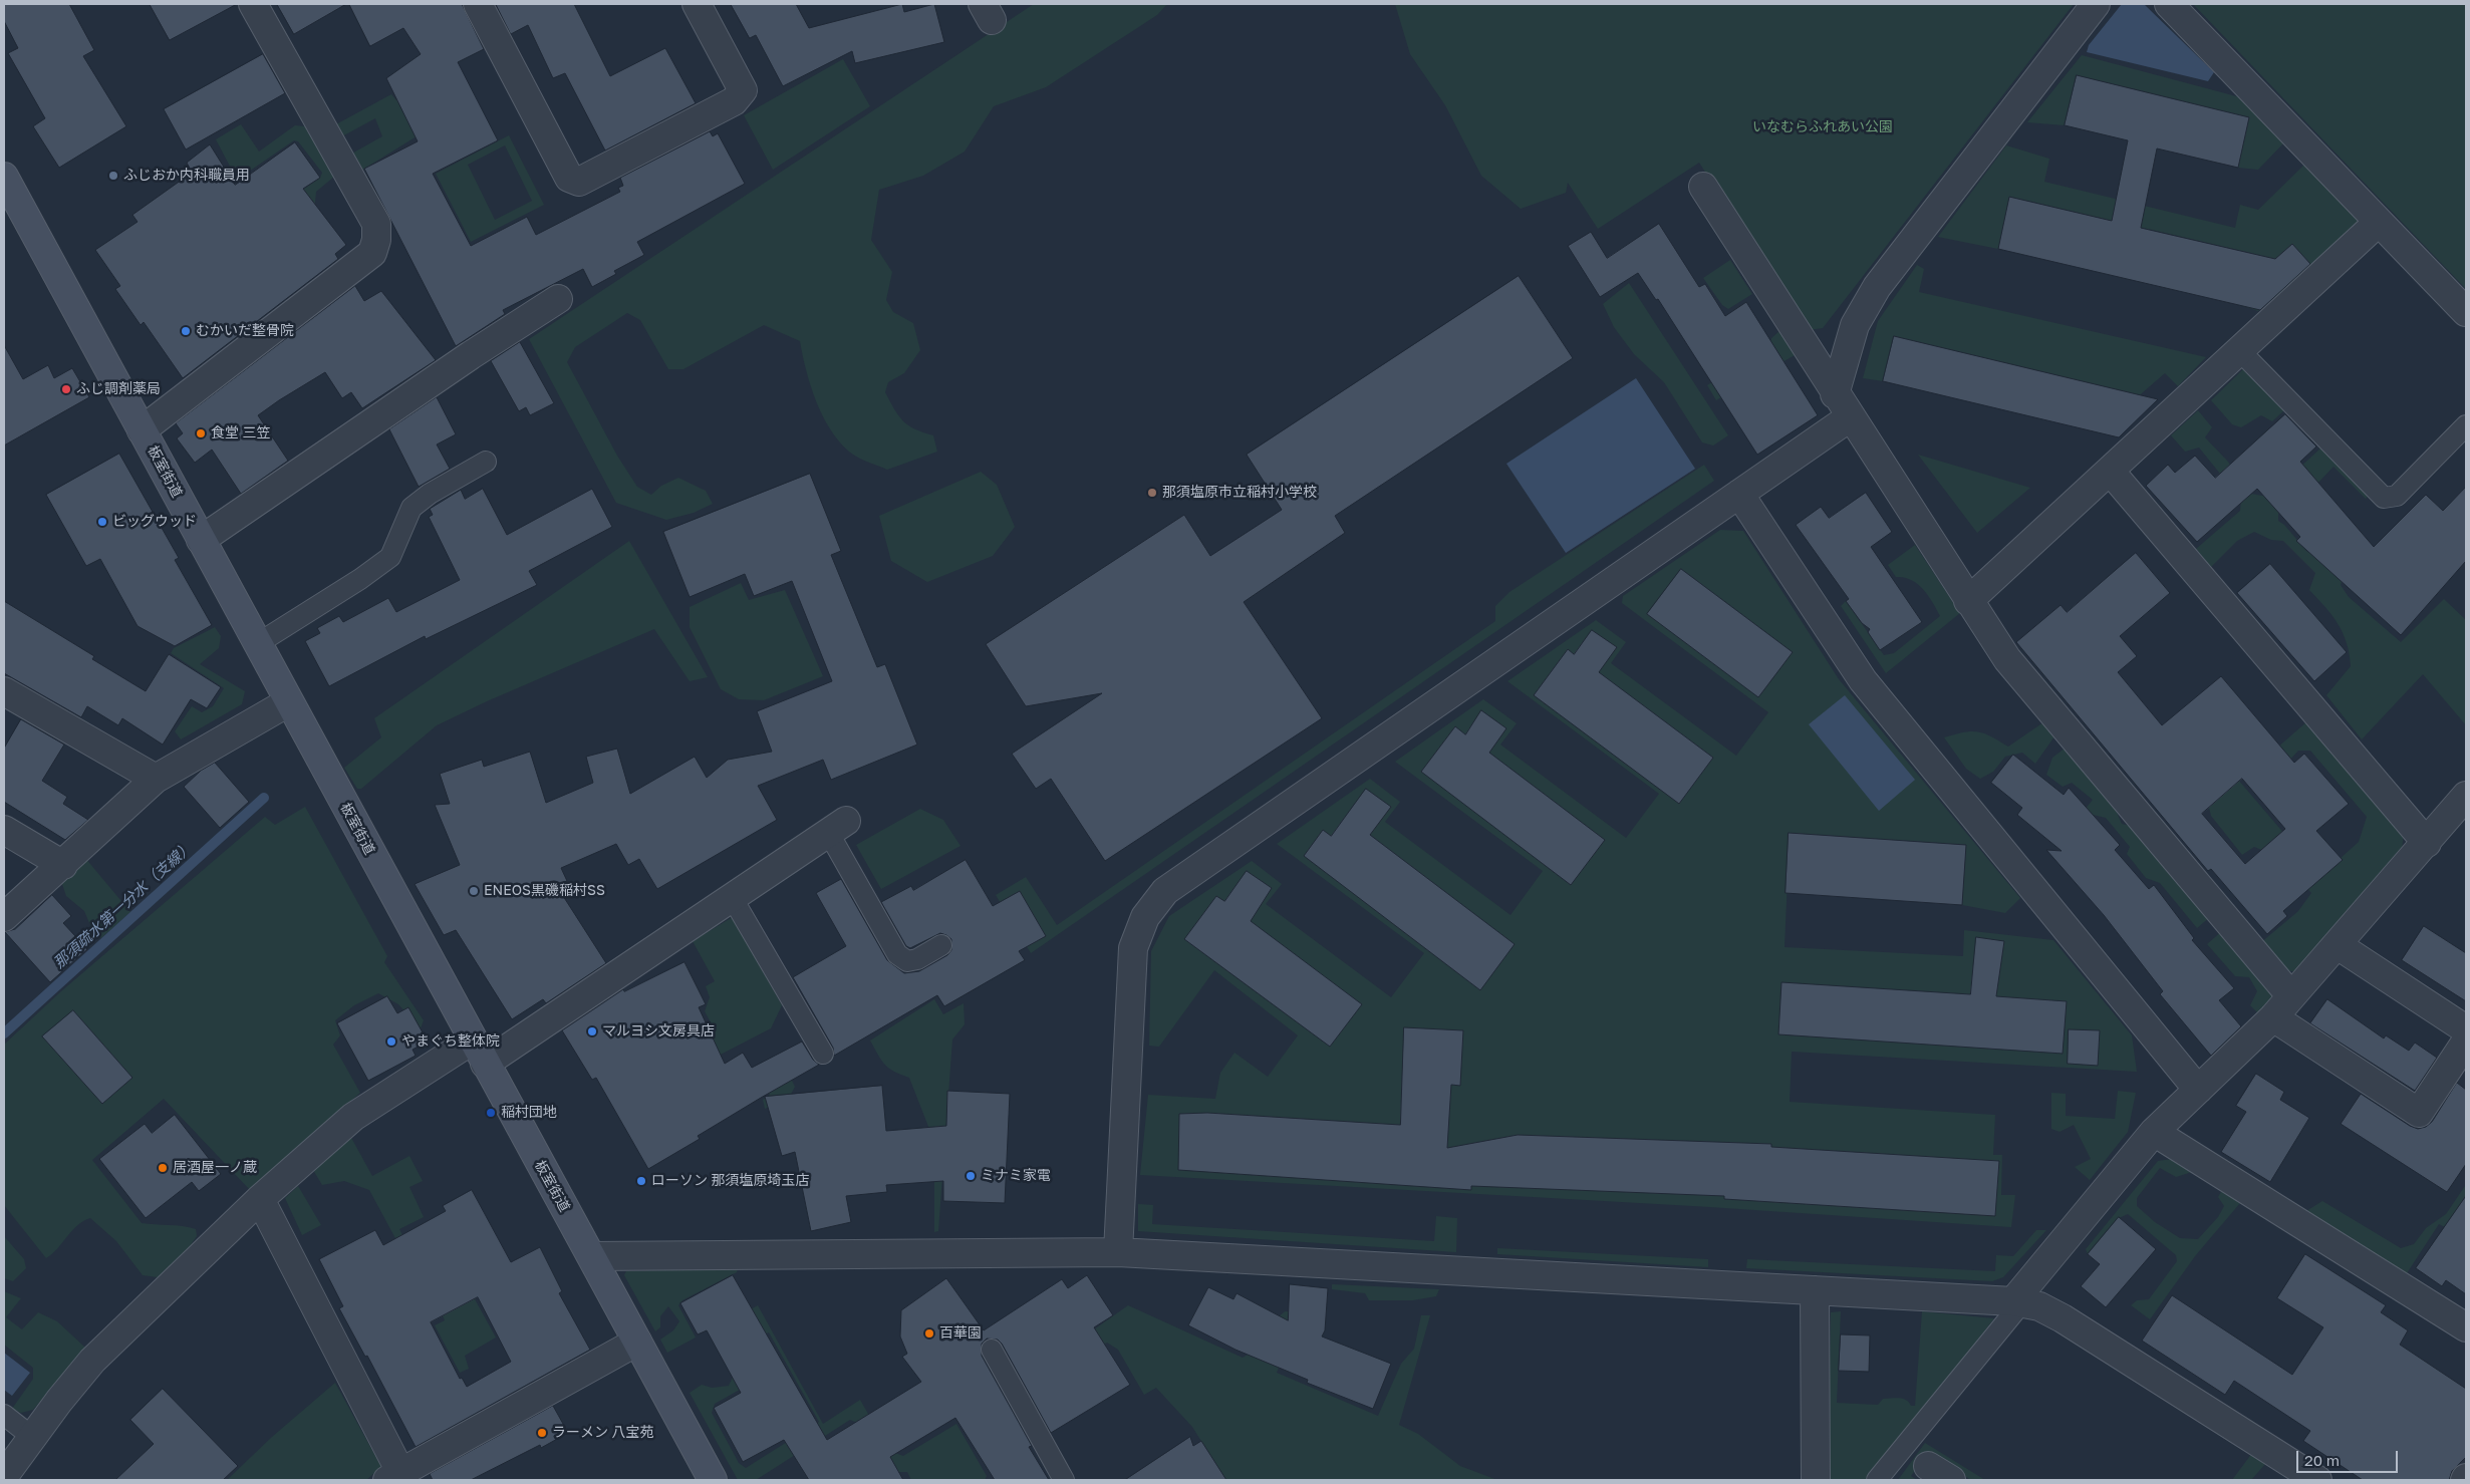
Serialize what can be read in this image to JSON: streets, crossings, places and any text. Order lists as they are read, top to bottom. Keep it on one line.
{"streets":{"main road":["板室街道"]},"water":["那須疏水第一分水（支線）"],"parks":["いなむらふれあい公園"],"places":["ふじおか内科職員用","むかいだ整骨院","ふじ調剤薬局","食堂 三笠","那須塩原市立稲村小学校","ビッグウッド","ENEOS黒磯稲村SS","マルヨシ文房具店","やまぐち整体院","稲村団地","居酒屋一ノ蔵","ミナミ家電","ローソン 那須塩原埼玉店","百華園","ラーメン 八宝苑"],"scale_bar":"20 m"}
